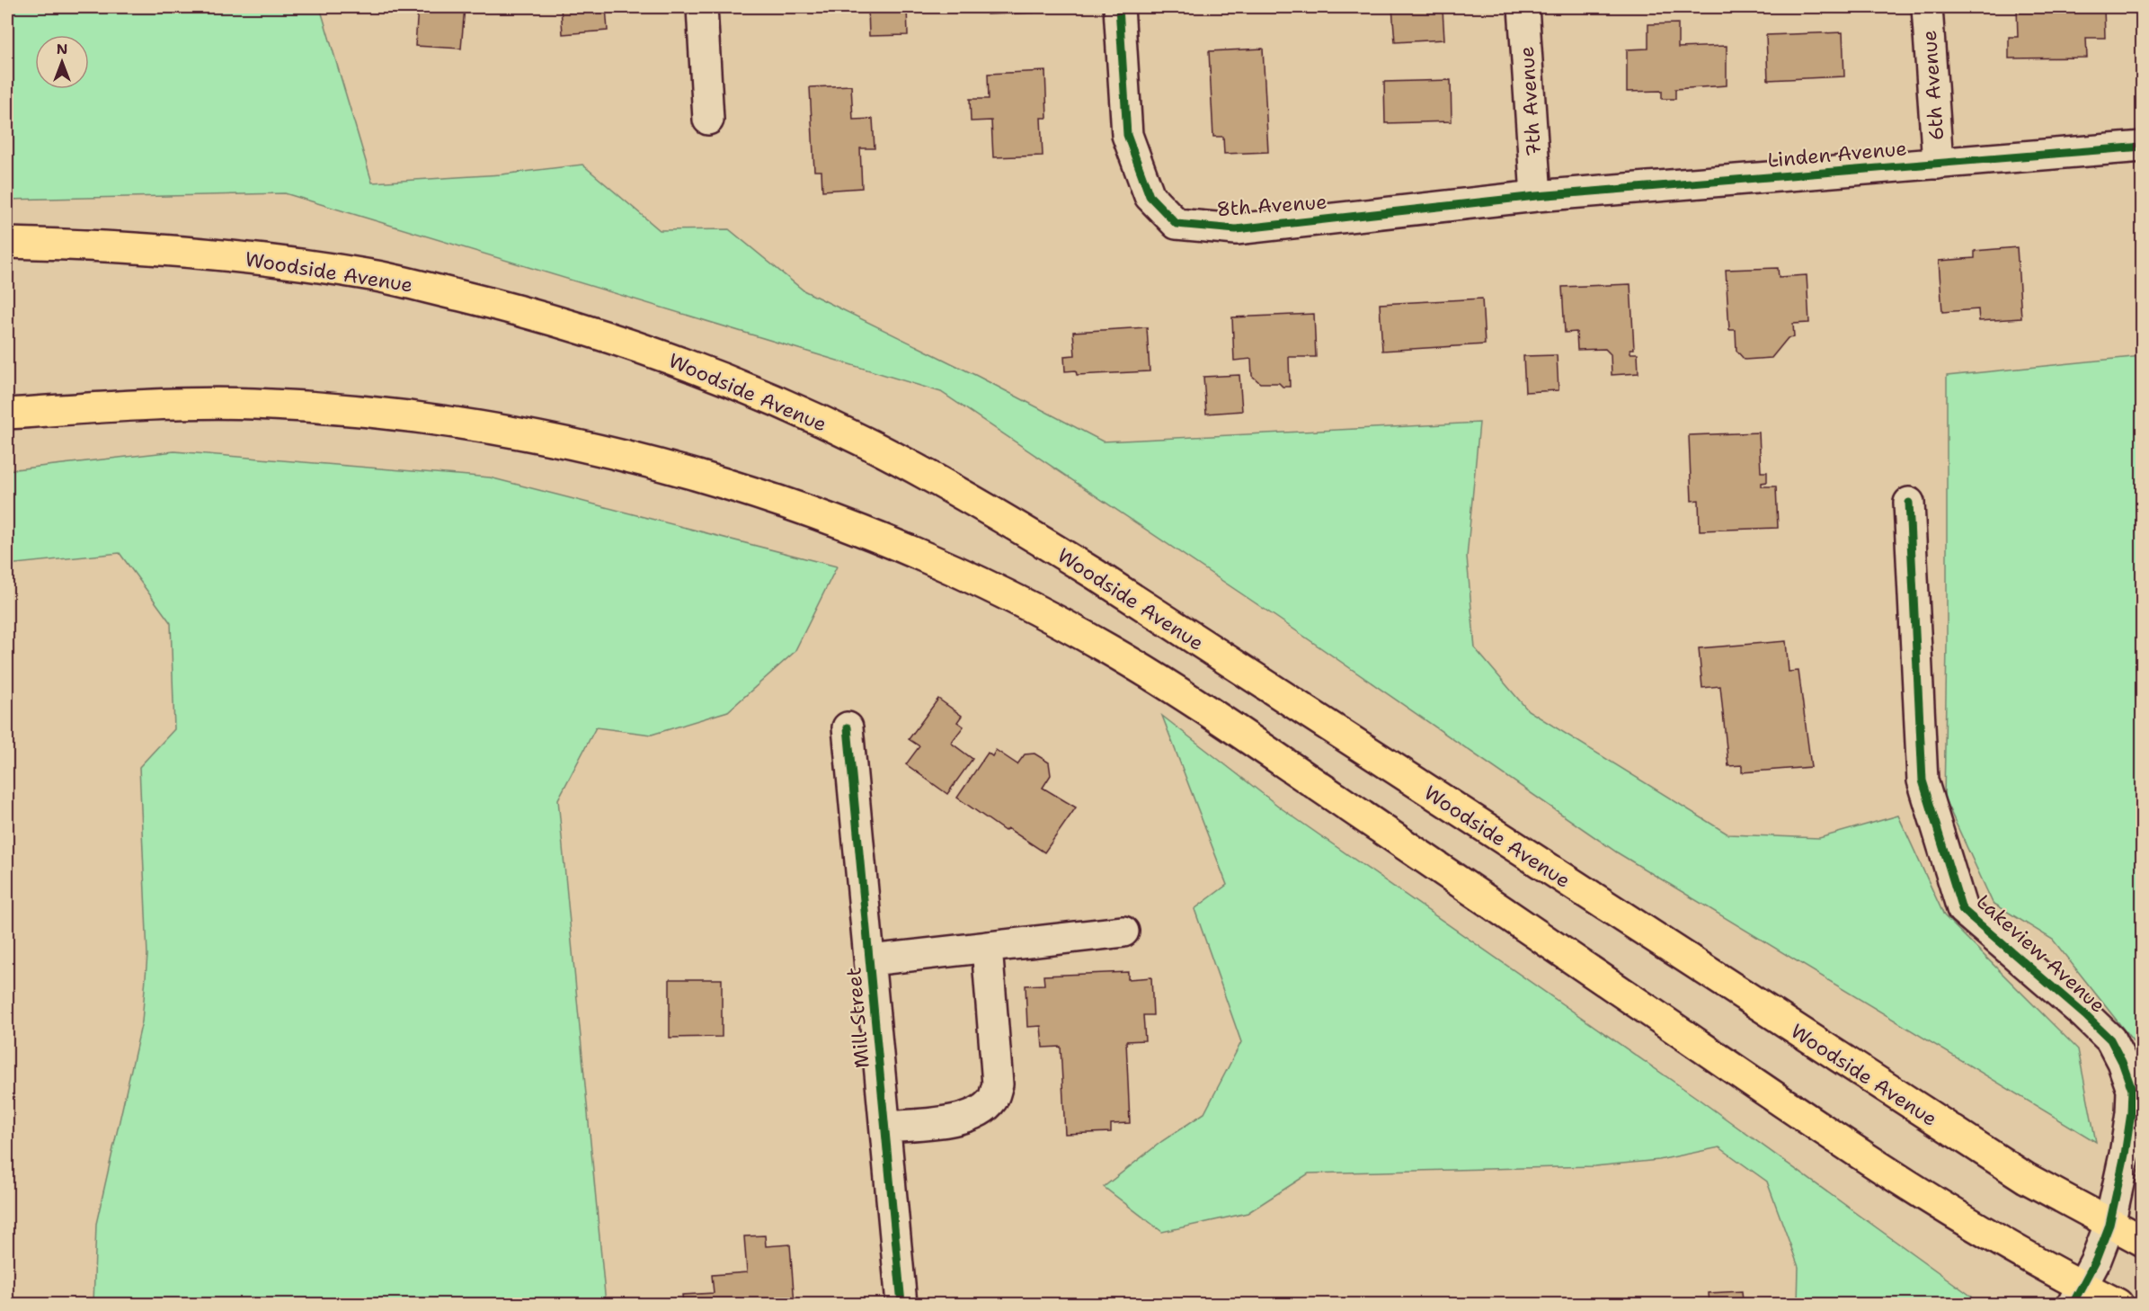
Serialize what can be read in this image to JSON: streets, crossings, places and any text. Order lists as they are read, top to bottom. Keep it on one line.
{"streets":{"main road":["Woodside Avenue"],"street":["6th Avenue","7th Avenue","Linden Avenue","8th Avenue","Lakeview Avenue","Mill Street"]},"crossings":[["6th Avenue","Linden Avenue"],["7th Avenue","Linden Avenue"],["7th Avenue","8th Avenue"],["Linden Avenue","8th Avenue"],["Woodside Avenue","Lakeview Avenue"]],"north":"top"}
